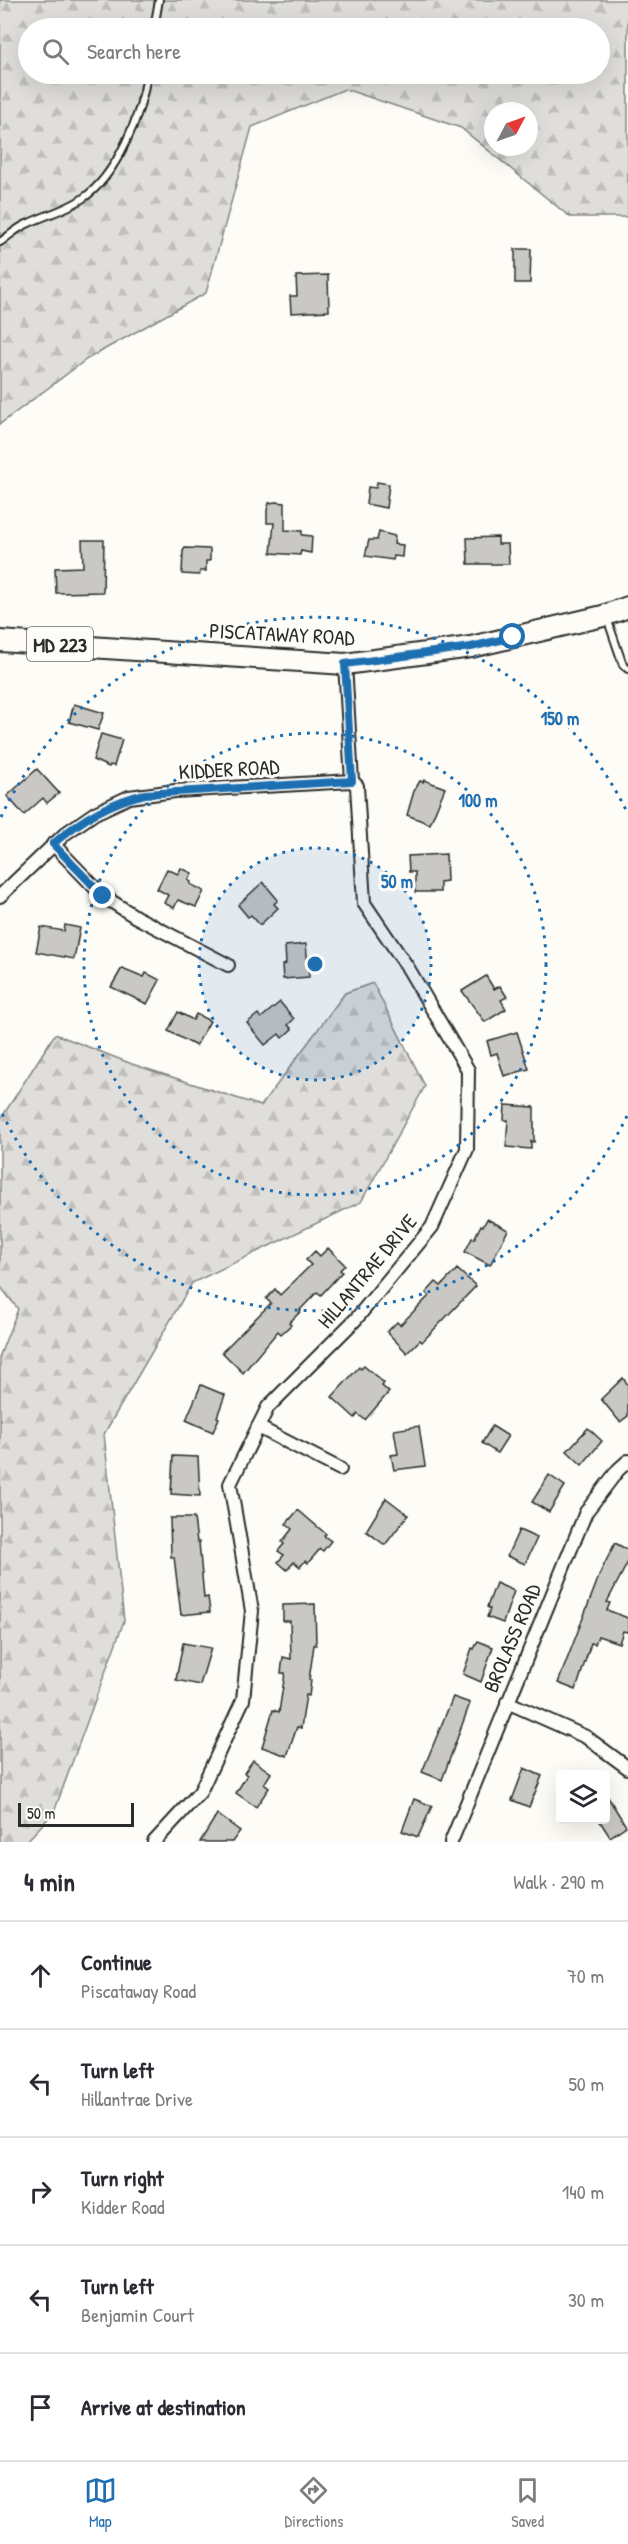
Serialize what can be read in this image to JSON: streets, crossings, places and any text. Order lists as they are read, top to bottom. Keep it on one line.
{"streets":{"main road":["PISCATAWAY ROAD","MD 223"],"street":["KIDDER ROAD","HILLANTRAE DRIVE","BROLASS ROAD"]},"crossings":[["PISCATAWAY ROAD","HILLANTRAE DRIVE"],["KIDDER ROAD","HILLANTRAE DRIVE"]],"scale_bar":"50 m","north":"top right","page":{"search":"Search here","scale":"50 m","heading":["4 min","Walk · 290 m"],"list":[["Continue","Piscataway Road","70 m"],["Turn left","Hillantrae Drive","50 m"],["Turn right","Kidder Road","140 m"],["Turn left","Benjamin Court","30 m"],"Arrive at destination"],"nav":["Map","Directions","Saved"]},"rings":["150 m","100 m","50 m"]}
